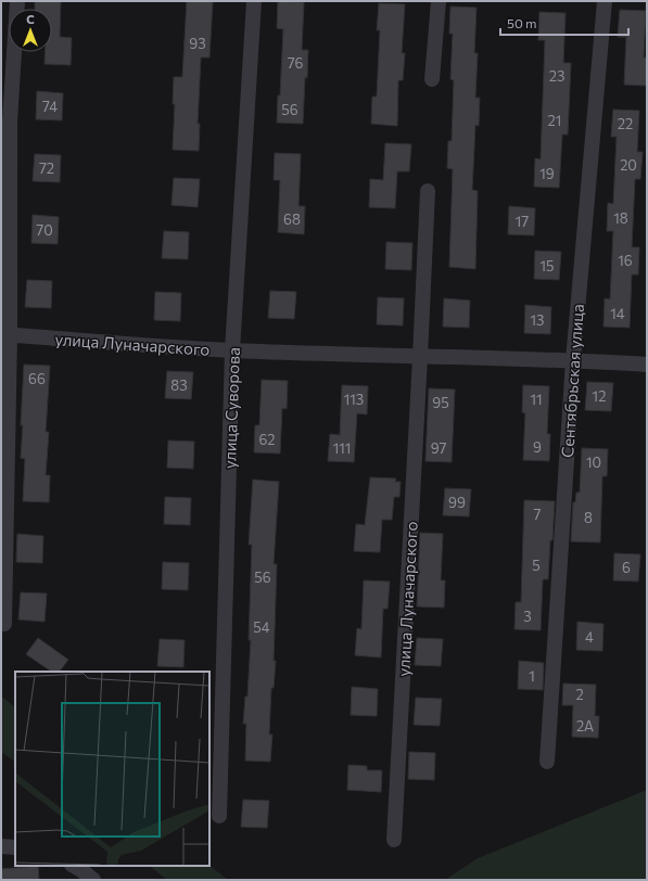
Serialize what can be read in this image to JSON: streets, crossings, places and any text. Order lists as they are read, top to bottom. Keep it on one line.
{"streets":{"street":["улица Луначарского","Сентябрьская улица","улица Суворова"]},"crossings":[["улица Луначарского","Сентябрьская улица"],["улица Луначарского","улица Суворова"]],"house_numbers":["93","76","23","74","56","21","22","20","72","19","18","68","17","70","16","15","14","13","66","83","12","113","11","95","62","9","111","97","10","99","7","8","5","6","56","3","54","4","1","2","2А"],"scale_bar":"50 m","north":"top"}
